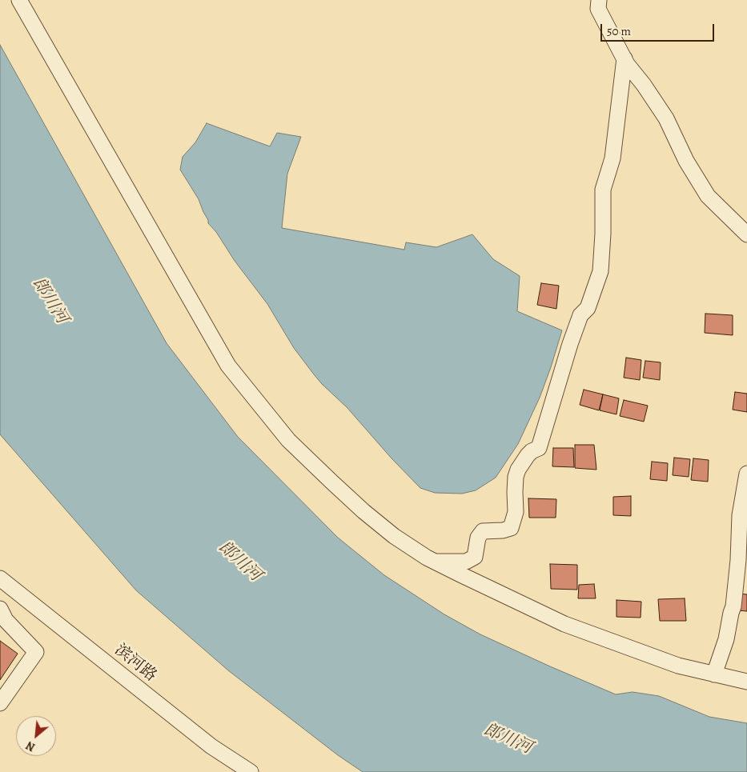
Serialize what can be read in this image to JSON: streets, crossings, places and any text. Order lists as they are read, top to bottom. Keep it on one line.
{"streets":{"street":["滨河路"]},"water":["郎川河"],"scale_bar":"50 m","north":"bottom left"}
